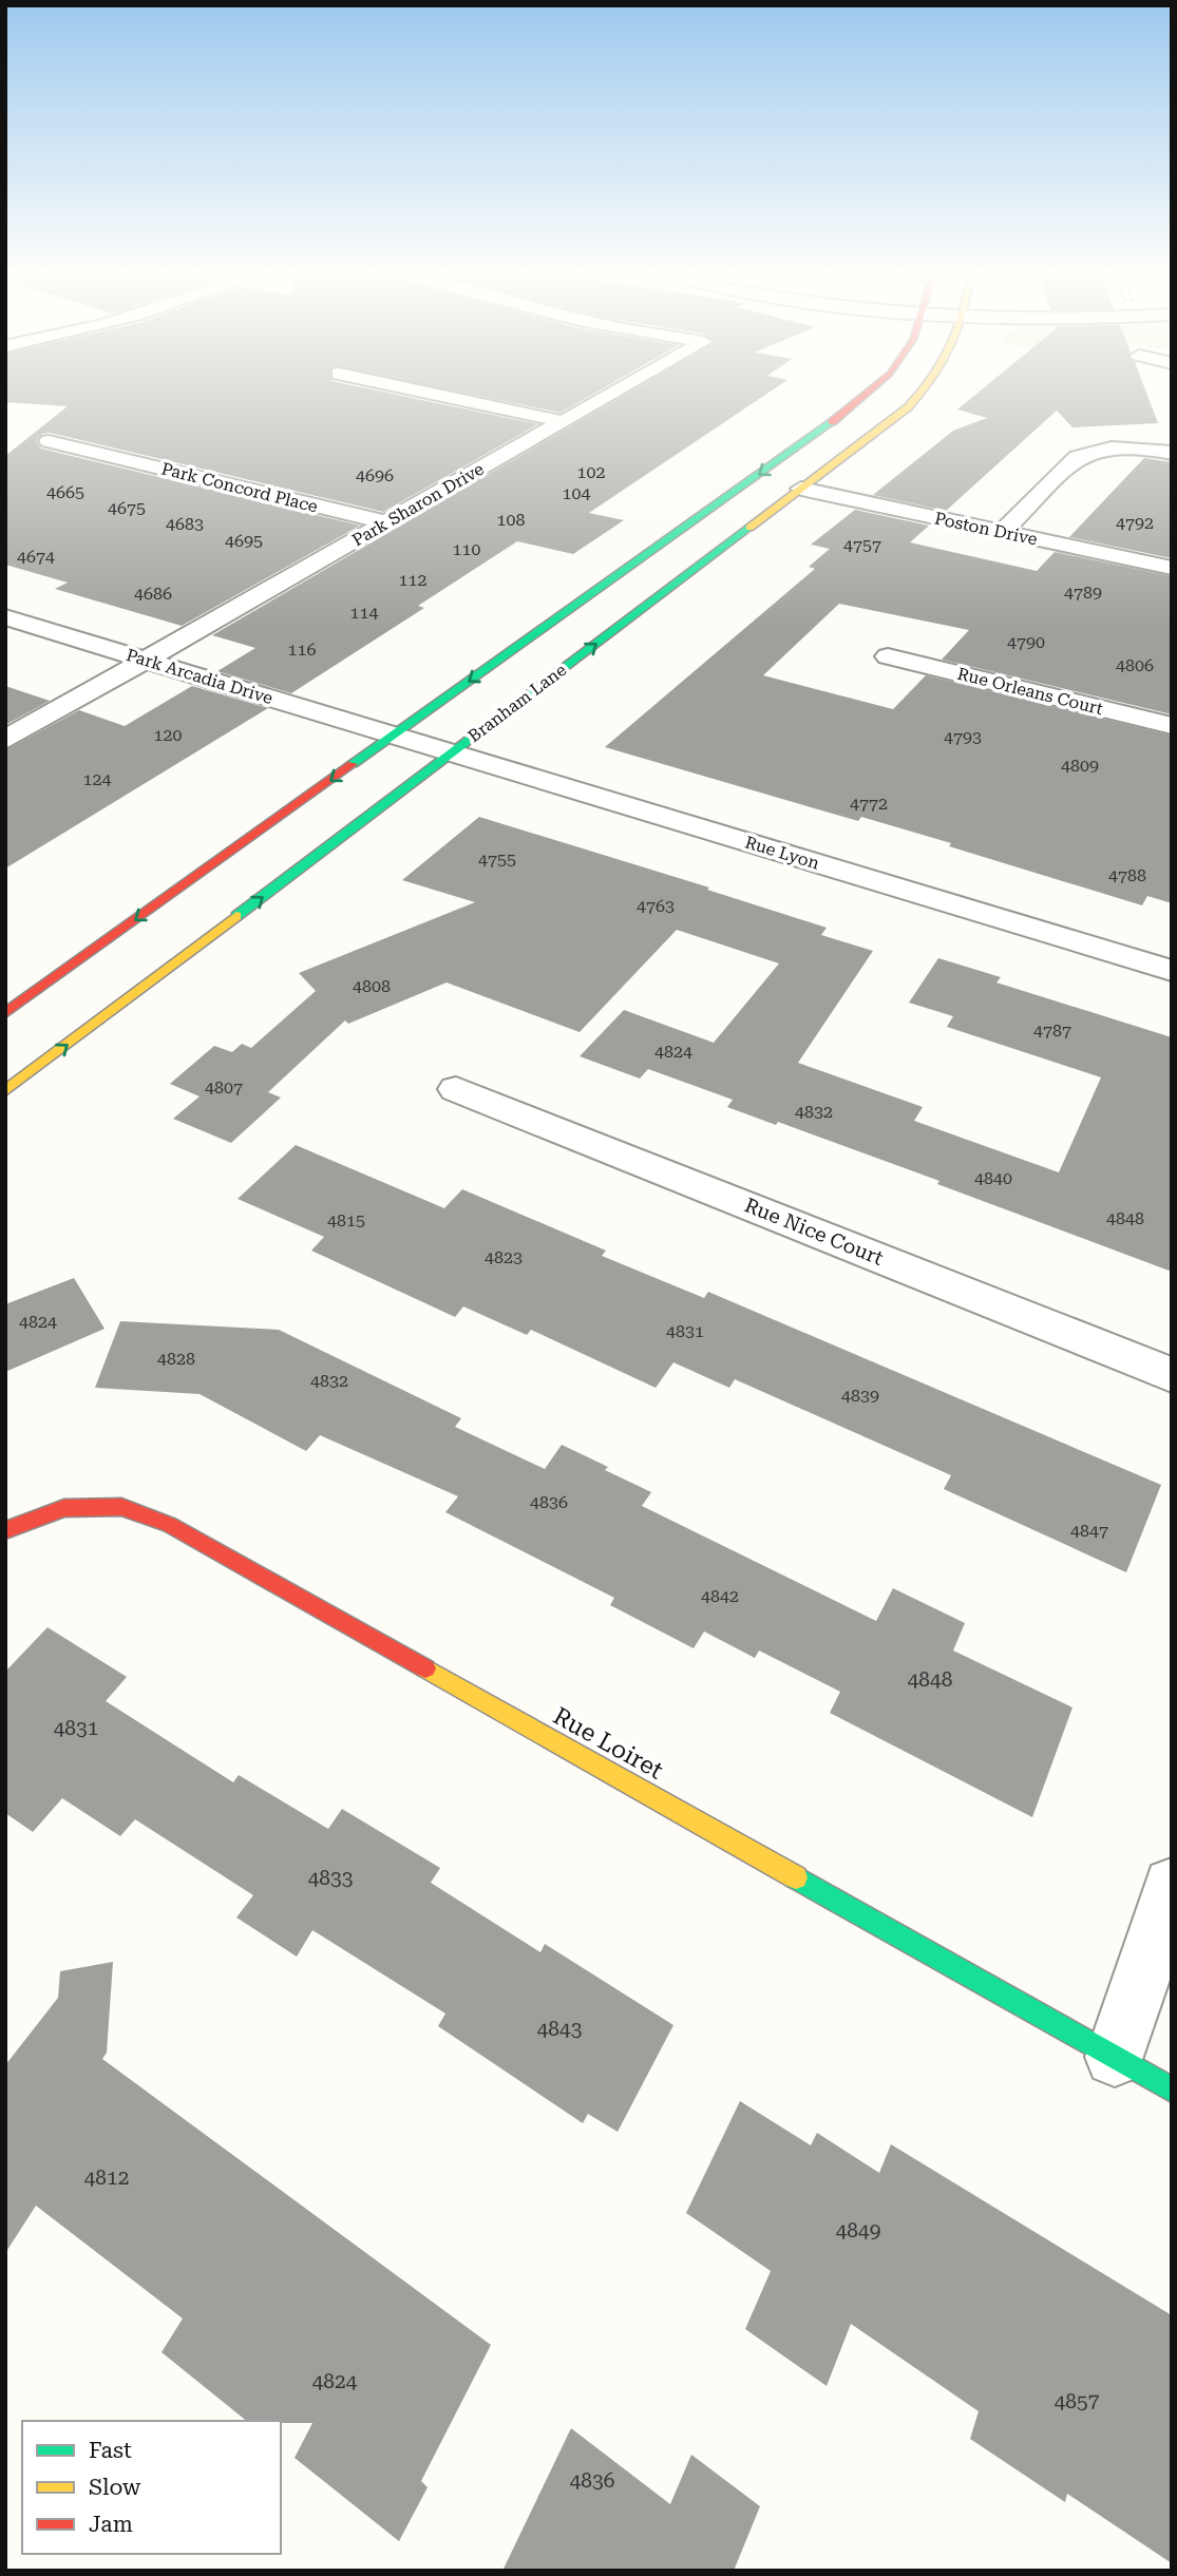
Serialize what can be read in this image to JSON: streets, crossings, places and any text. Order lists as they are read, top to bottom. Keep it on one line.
{"streets":{"main road":["Branham Lane","Rue Loiret"],"street":["Park Concord Place","Park Sharon Drive","Poston Drive","Park Arcadia Drive","Rue Orleans Court","Rue Lyon","Rue Nice Court"]},"crossings":[["Park Concord Place","Park Sharon Drive"],["Park Sharon Drive","Park Arcadia Drive"],["Poston Drive","Branham Lane"],["Park Arcadia Drive","Rue Lyon"],["Branham Lane","Rue Lyon"]],"house_numbers":["102","4696","4665","104","4675","108","4792","4683","4695","4757","110","4674","112","4789","4686","114","4790","116","4806","120","4793","4809","124","4772","4755","4788","4763","4808","4787","4824","4807","4832","4840","4848","4815","4823","4824","4831","4828","4832","4839","4836","4847","4842","4848","4831","4833","4843","4812","4849","4824","4857","4836"],"legend":["Fast","Slow","Jam"]}
